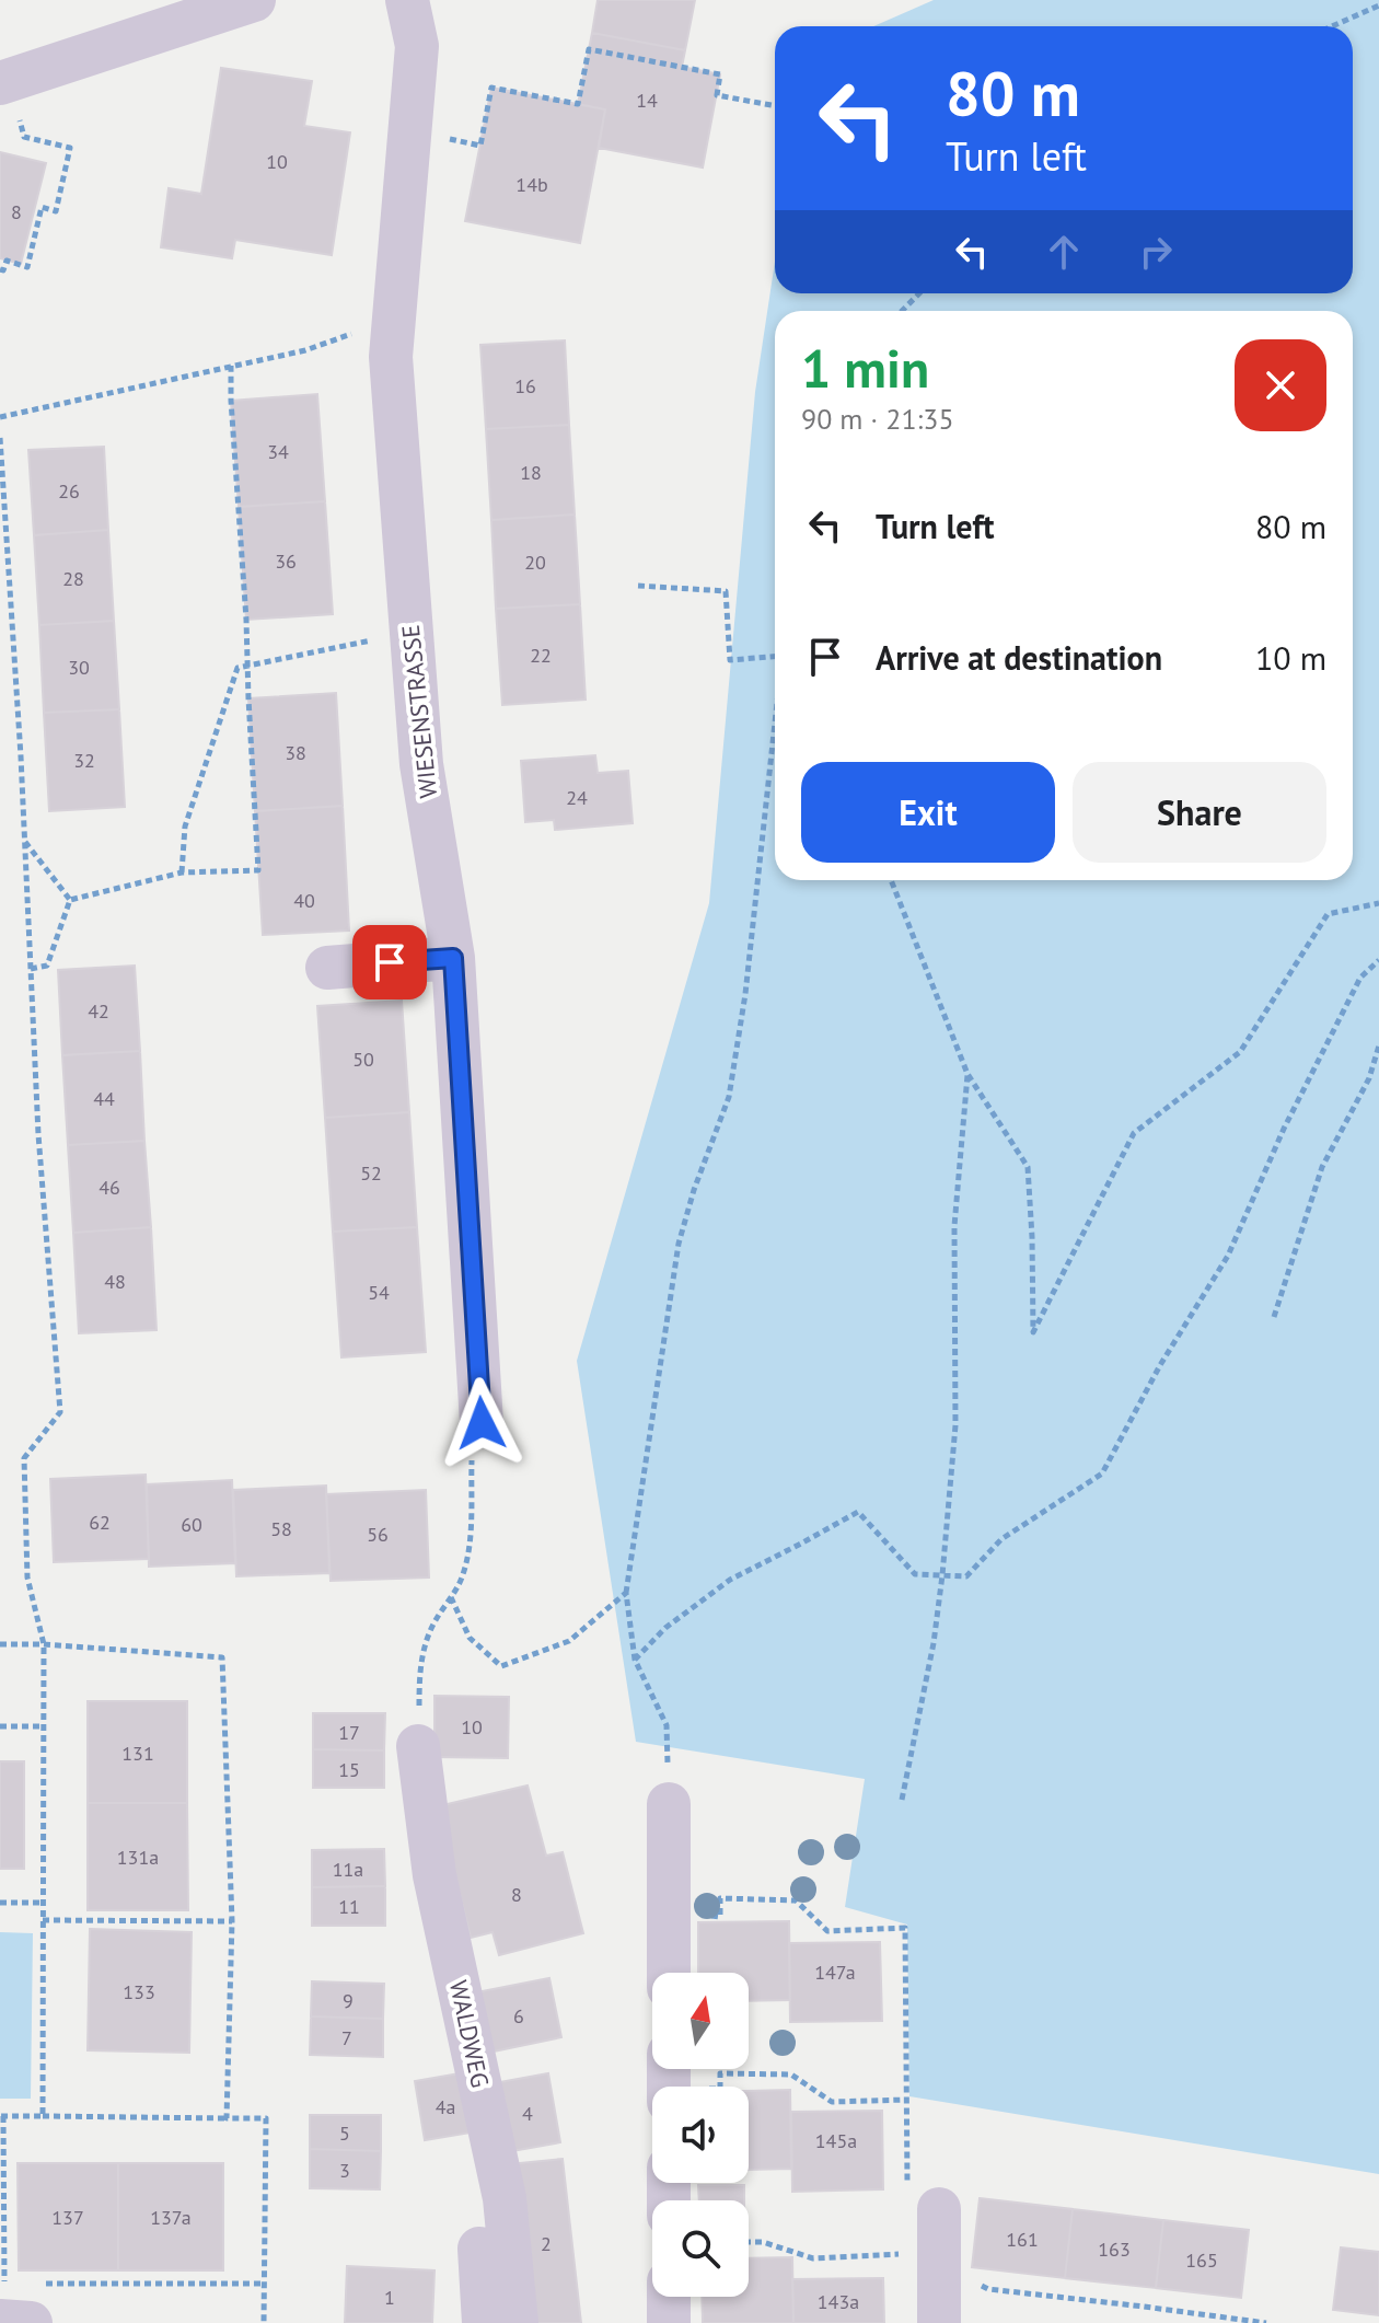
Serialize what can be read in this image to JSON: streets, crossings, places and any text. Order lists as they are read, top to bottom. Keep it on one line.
{"streets":{"street":["WIESENSTRASSE","WALDWEG"]},"house_numbers":["14","10","14b","8","16","34","18","26","36","20","28","22","30","38","32","24","40","42","50","44","52","46","48","54","62","60","58","56","10","17","131","15","131a","11a","8","11","147a","133","9","6","7","4a","4","5","145a","3","137","137a","161","2","163","165","1","143a"],"north":"top","page":{"turn":["80 m","Turn left"],"heading":["1 min","90 m · 21:35"],"list":[{"name":"Turn left","value":"80 m"},{"name":"Arrive at destination","value":"10 m"}],"buttons":["Exit","Share"]}}
